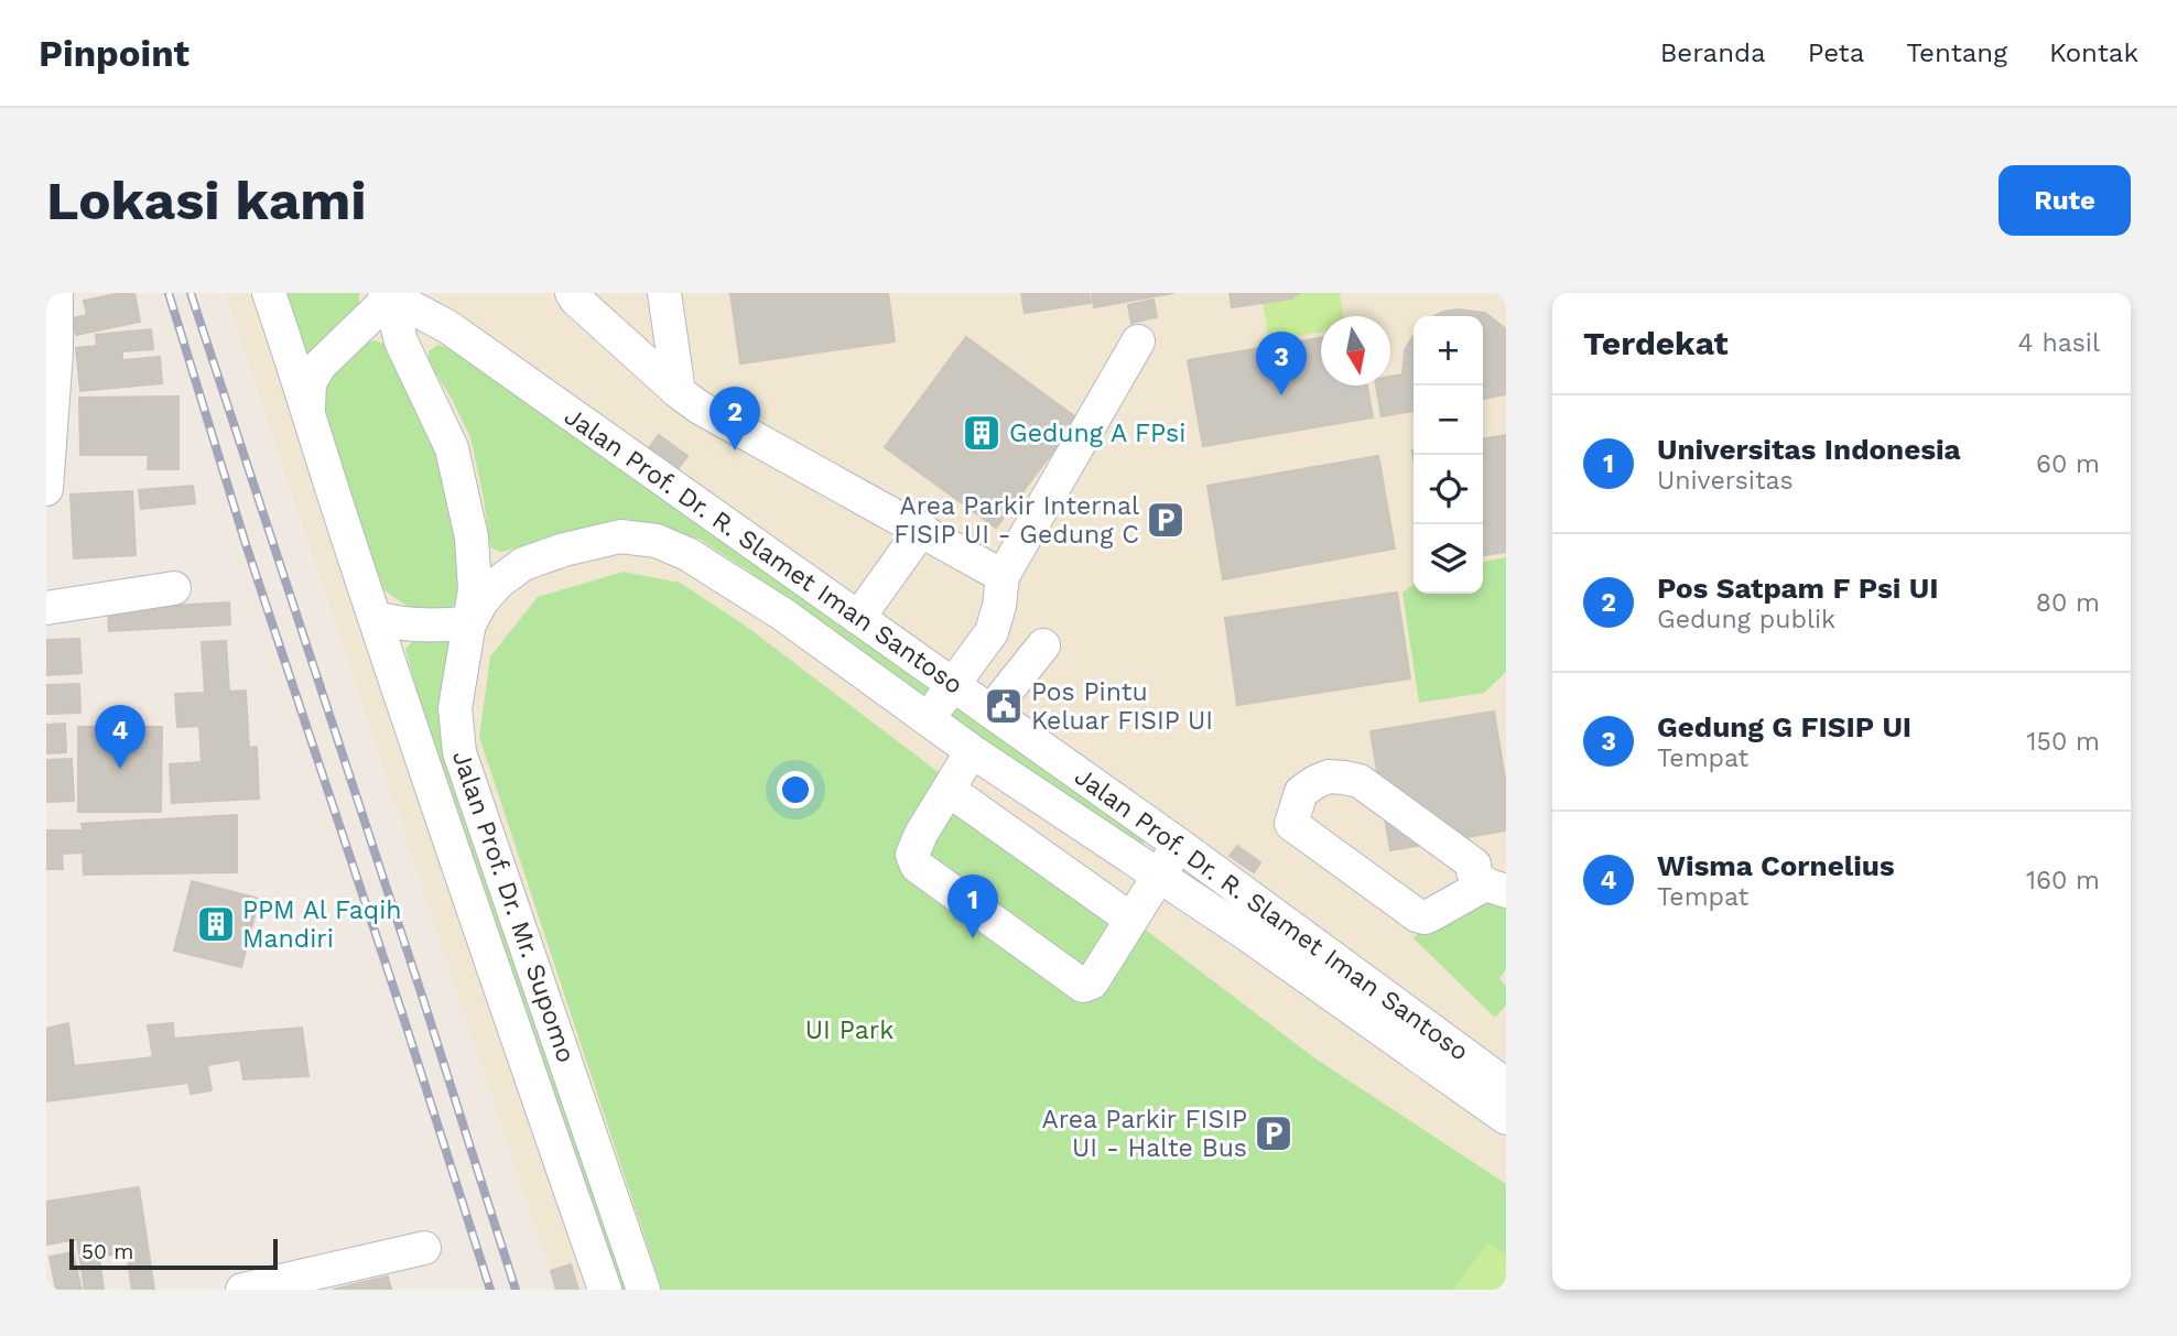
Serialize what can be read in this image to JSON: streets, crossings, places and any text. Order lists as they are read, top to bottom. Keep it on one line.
{"streets":{"street":["Jalan Prof. Dr. R. Slamet Iman Santoso","Jalan Prof. Dr. Mr. Supomo"]},"crossings":[["Jalan Prof. Dr. R. Slamet Iman Santoso","Jalan Prof. Dr. Mr. Supomo"]],"parks":["UI Park"],"places":{"building":["Gedung A FPsi","PPM Al Faqih Mandiri"],"parking":["Area Parkir Internal FISIP UI - Gedung C","Area Parkir FISIP UI - Halte Bus"],"public building":["Pos Pintu Keluar FISIP UI"]},"scale_bar":"50 m","north":"bottom","page":{"header":"Pinpoint","nav":["Beranda","Peta","Tentang","Kontak"],"buttons":"Rute","title":"Lokasi kami","heading":["Terdekat","4 hasil"],"map_buttons":["+","−"],"pins":["3","2","4","1"],"list":[{"mark":"1","name":"Universitas Indonesia","note":"Universitas","value":"60 m"},{"mark":"2","name":"Pos Satpam F Psi UI","note":"Gedung publik","value":"80 m"},{"mark":"3","name":"Gedung G FISIP UI","note":"Tempat","value":"150 m"},{"mark":"4","name":"Wisma Cornelius","note":"Tempat","value":"160 m"}],"scale":"50 m"}}
